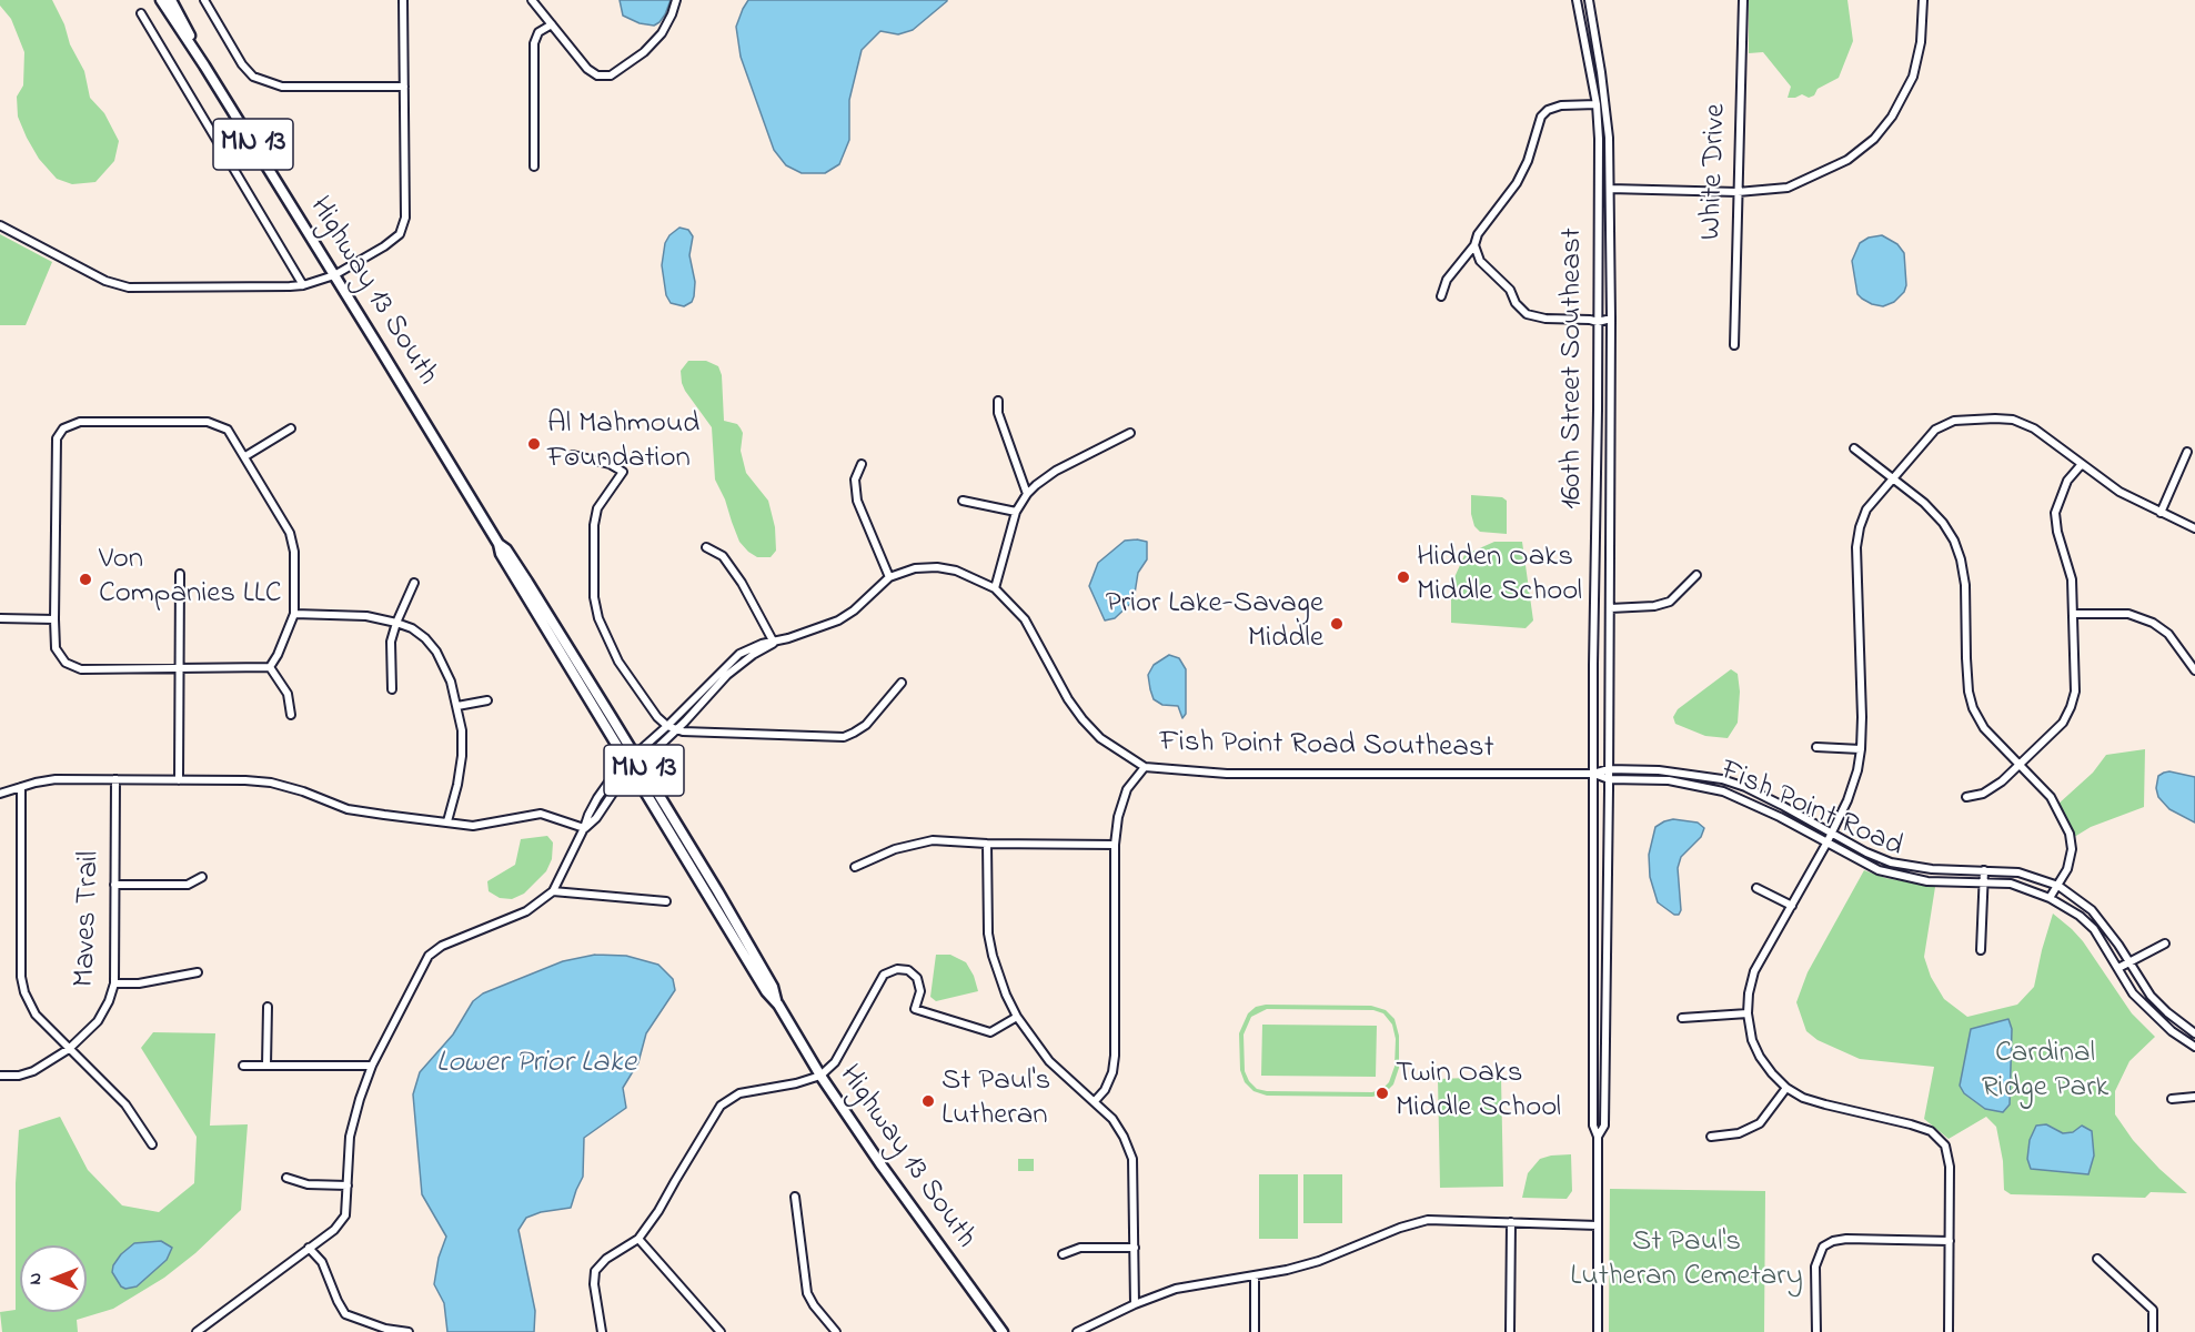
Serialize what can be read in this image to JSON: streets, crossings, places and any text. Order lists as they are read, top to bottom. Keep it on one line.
{"streets":{"main road":["MN 13","Highway 13 South"],"street":["White Drive","160th Street Southeast","Fish Point Road Southeast","Fish Point Road","Maves Trail"]},"crossings":[["Highway 13 South","Fish Point Road Southeast"],["160th Street Southeast","Fish Point Road Southeast"],["160th Street Southeast","Fish Point Road"],["Fish Point Road Southeast","Fish Point Road"]],"water":["Lower Prior Lake"],"parks":["Cardinal Ridge Park","St Paul's Lutheran Cemetary"],"places":["Al Mahmoud Foundation","Hidden Oaks Middle School","Von Companies LLC","Prior Lake-Savage Middle","Twin Oaks Middle School","St Paul's Lutheran"],"north":"left"}
